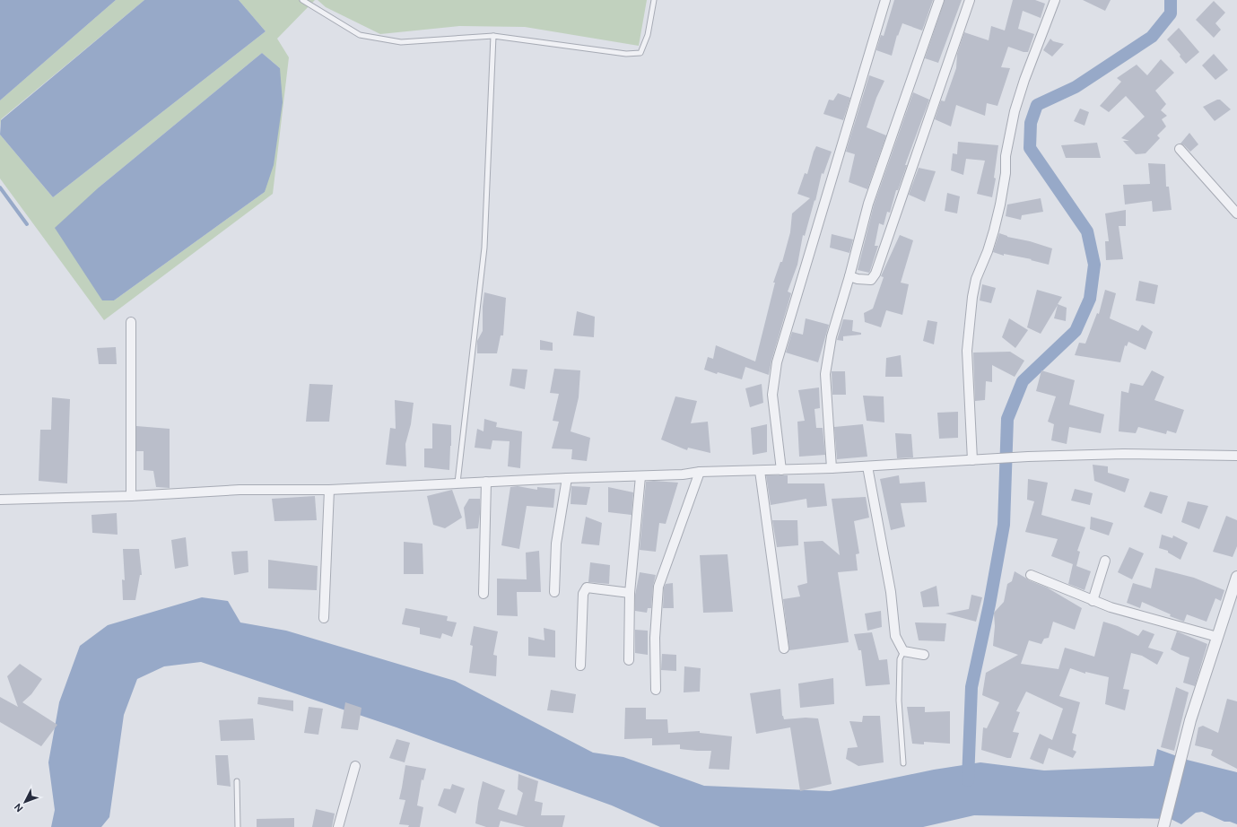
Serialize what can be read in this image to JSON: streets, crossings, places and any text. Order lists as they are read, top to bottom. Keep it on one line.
{"north":"bottom left"}
